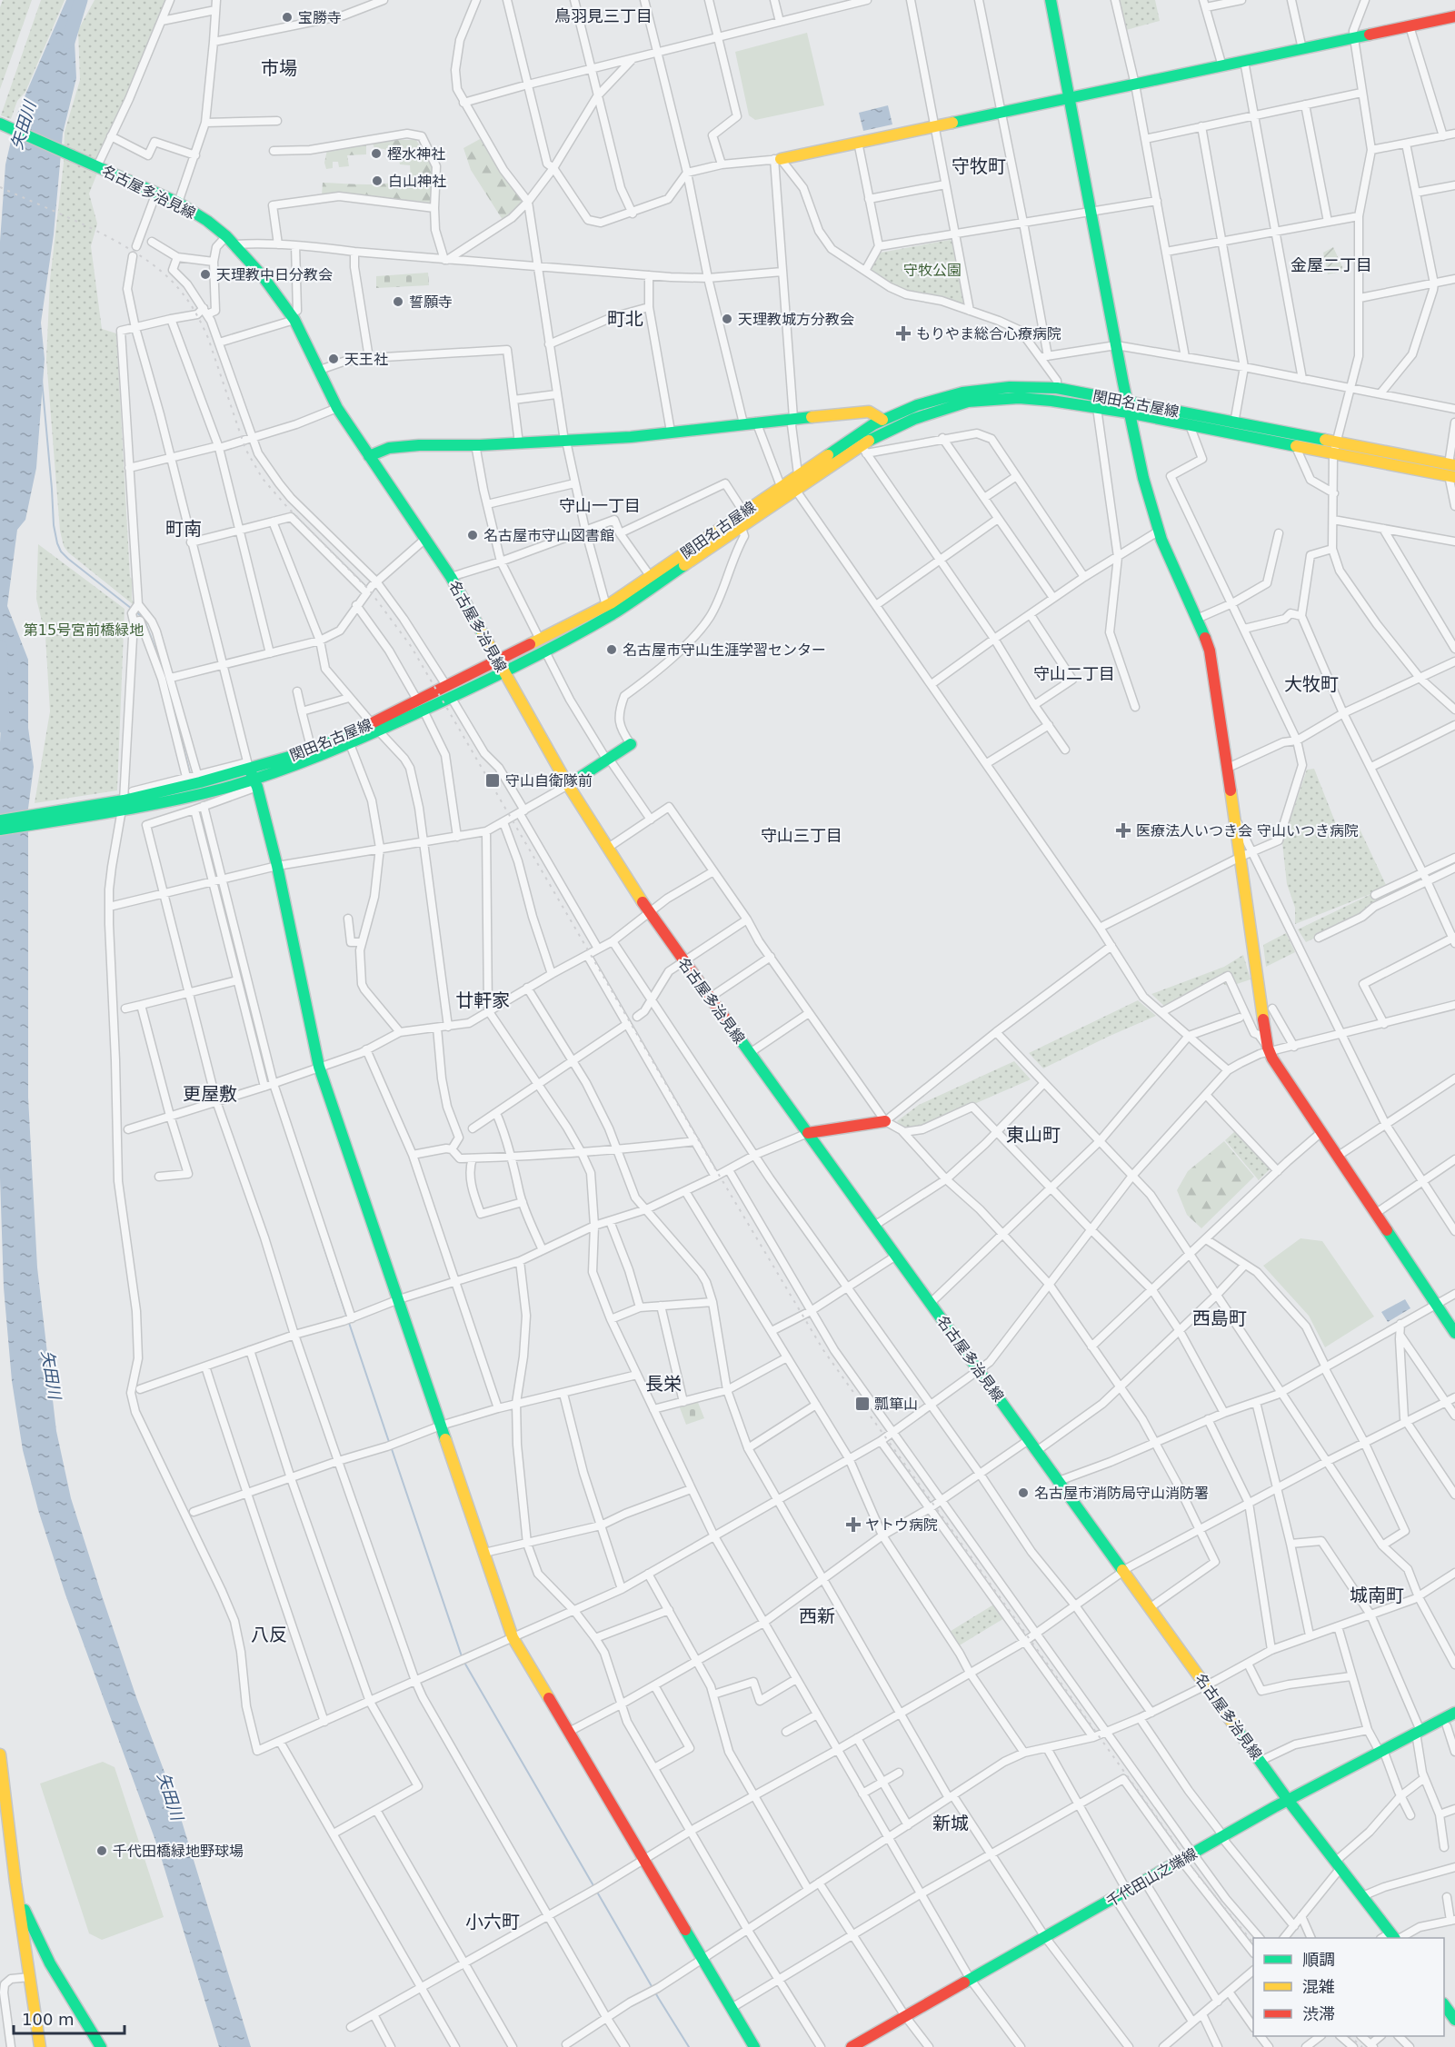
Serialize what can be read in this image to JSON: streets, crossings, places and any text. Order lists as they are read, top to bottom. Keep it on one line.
{"streets":{"street":["名古屋多治見線","関田名古屋線","千代田山之端線"]},"crossings":[["名古屋多治見線","関田名古屋線"],["名古屋多治見線","千代田山之端線"]],"districts":["鳥羽見三丁目","市場","守牧町","金屋二丁目","町北","守山一丁目","町南","守山二丁目","大牧町","守山三丁目","廿軒家","更屋敷","東山町","西島町","長栄","城南町","西新","八反","新城","小六町"],"water":["矢田川"],"parks":["守牧公園","第15号宮前橋緑地"],"places":{"other":["宝勝寺","樫水神社","白山神社","天理教中日分教会","誓願寺","天理教城方分教会","天王社","名古屋市守山図書館","名古屋市守山生涯学習センター","名古屋市消防局守山消防署","千代田橋緑地野球場"],"health":["もりやま総合心療病院","医療法人いつき会 守山いつき病院","ヤトウ病院"],"transit":["守山自衛隊前","瓢箪山"]},"legend":["順調","混雑","渋滞"],"scale_bar":"100 m"}
